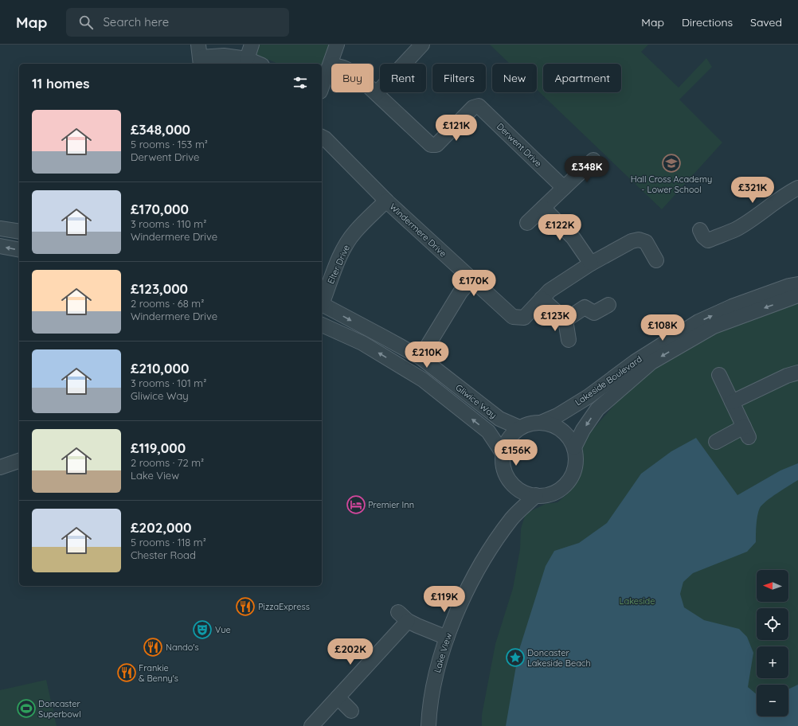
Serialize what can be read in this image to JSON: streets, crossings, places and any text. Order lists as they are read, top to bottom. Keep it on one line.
{"streets":{"street":["Derwent Drive","Windermere Drive","Elter Drive","Lakeside Boulevard","Gliwice Way","Lake View"]},"crossings":[["Windermere Drive","Elter Drive"],["Lakeside Boulevard","Gliwice Way"],["Lakeside Boulevard","Lake View"],["Gliwice Way","Lake View"]],"parks":["Lakeside"],"places":{"school or university":["Hall Cross Academy - Lower School"],"hotel":["Premier Inn"],"restaurant":["PizzaExpress","Nando's","Frankie & Benny's"],"theatre":["Vue"],"place":["Doncaster Lakeside Beach"],"sports":["Doncaster Superbowl"]},"north":"left","page":{"header":"Map","search":"Search here","nav":["Map","Directions","Saved"],"chip":["Buy","Rent","Filters","New","Apartment"],"heading":"11 homes","list":[{"name":"£348,000","note":"5 rooms · 153 m² · Derwent Drive"},{"name":"£170,000","note":"3 rooms · 110 m² · Windermere Drive"},{"name":"£123,000","note":"2 rooms · 68 m² · Windermere Drive"},{"name":"£210,000","note":"3 rooms · 101 m² · Gliwice Way"},{"name":"£119,000","note":"2 rooms · 72 m² · Lake View"},{"name":"£202,000","note":"5 rooms · 118 m² · Chester Road"}],"price":["£121K","£348K","£321K","£122K","£170K","£123K","£108K","£210K","£156K","£119K","£202K"],"map_buttons":["+","−"]}}
